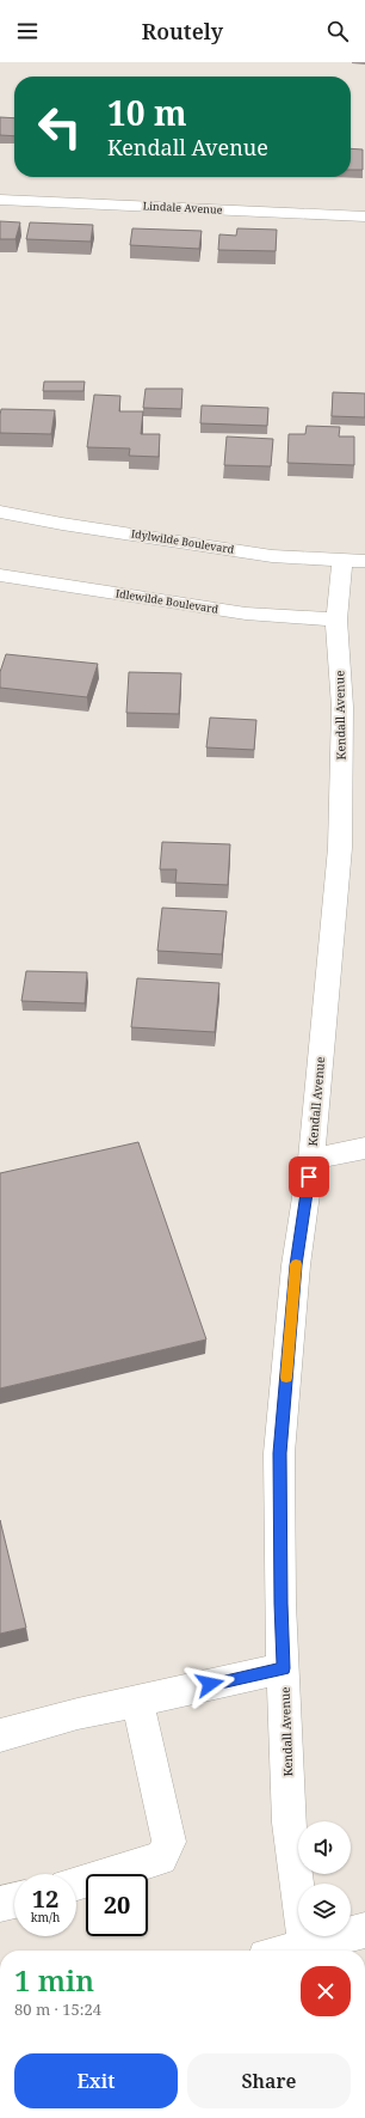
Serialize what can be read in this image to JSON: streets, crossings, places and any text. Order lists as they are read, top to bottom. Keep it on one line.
{"streets":{"street":["Lindale Avenue","Idylwilde Boulevard","Idlewilde Boulevard","Kendall Avenue"]},"crossings":[["Idylwilde Boulevard","Kendall Avenue"],["Idlewilde Boulevard","Kendall Avenue"]],"page":{"header":"Routely","turn":["10 m","Kendall Avenue"],"speed":"12 km/h","limit":"20","heading":["1 min","80 m · 15:24"],"buttons":["Exit","Share"]}}
